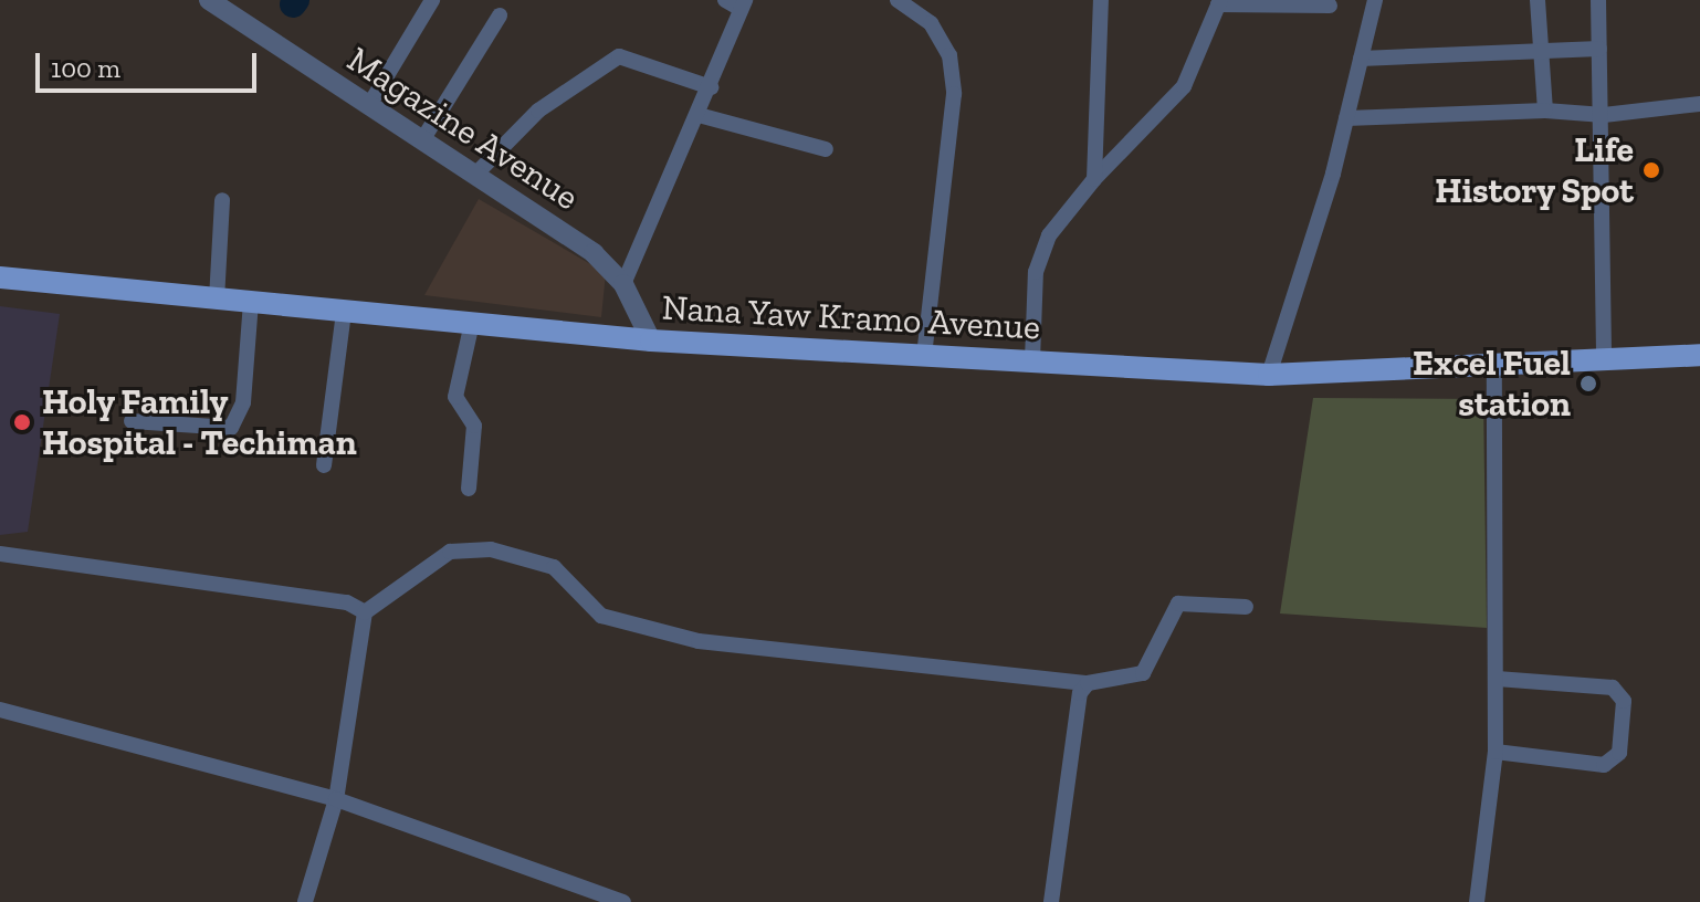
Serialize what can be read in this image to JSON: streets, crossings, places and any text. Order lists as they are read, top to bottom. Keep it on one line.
{"streets":{"main road":["Nana Yaw Kramo Avenue"],"street":["Magazine Avenue"]},"crossings":[["Magazine Avenue","Nana Yaw Kramo Avenue"]],"places":["Life History Spot","Excel Fuel station","Holy Family Hospital - Techiman"],"scale_bar":"100 m"}
